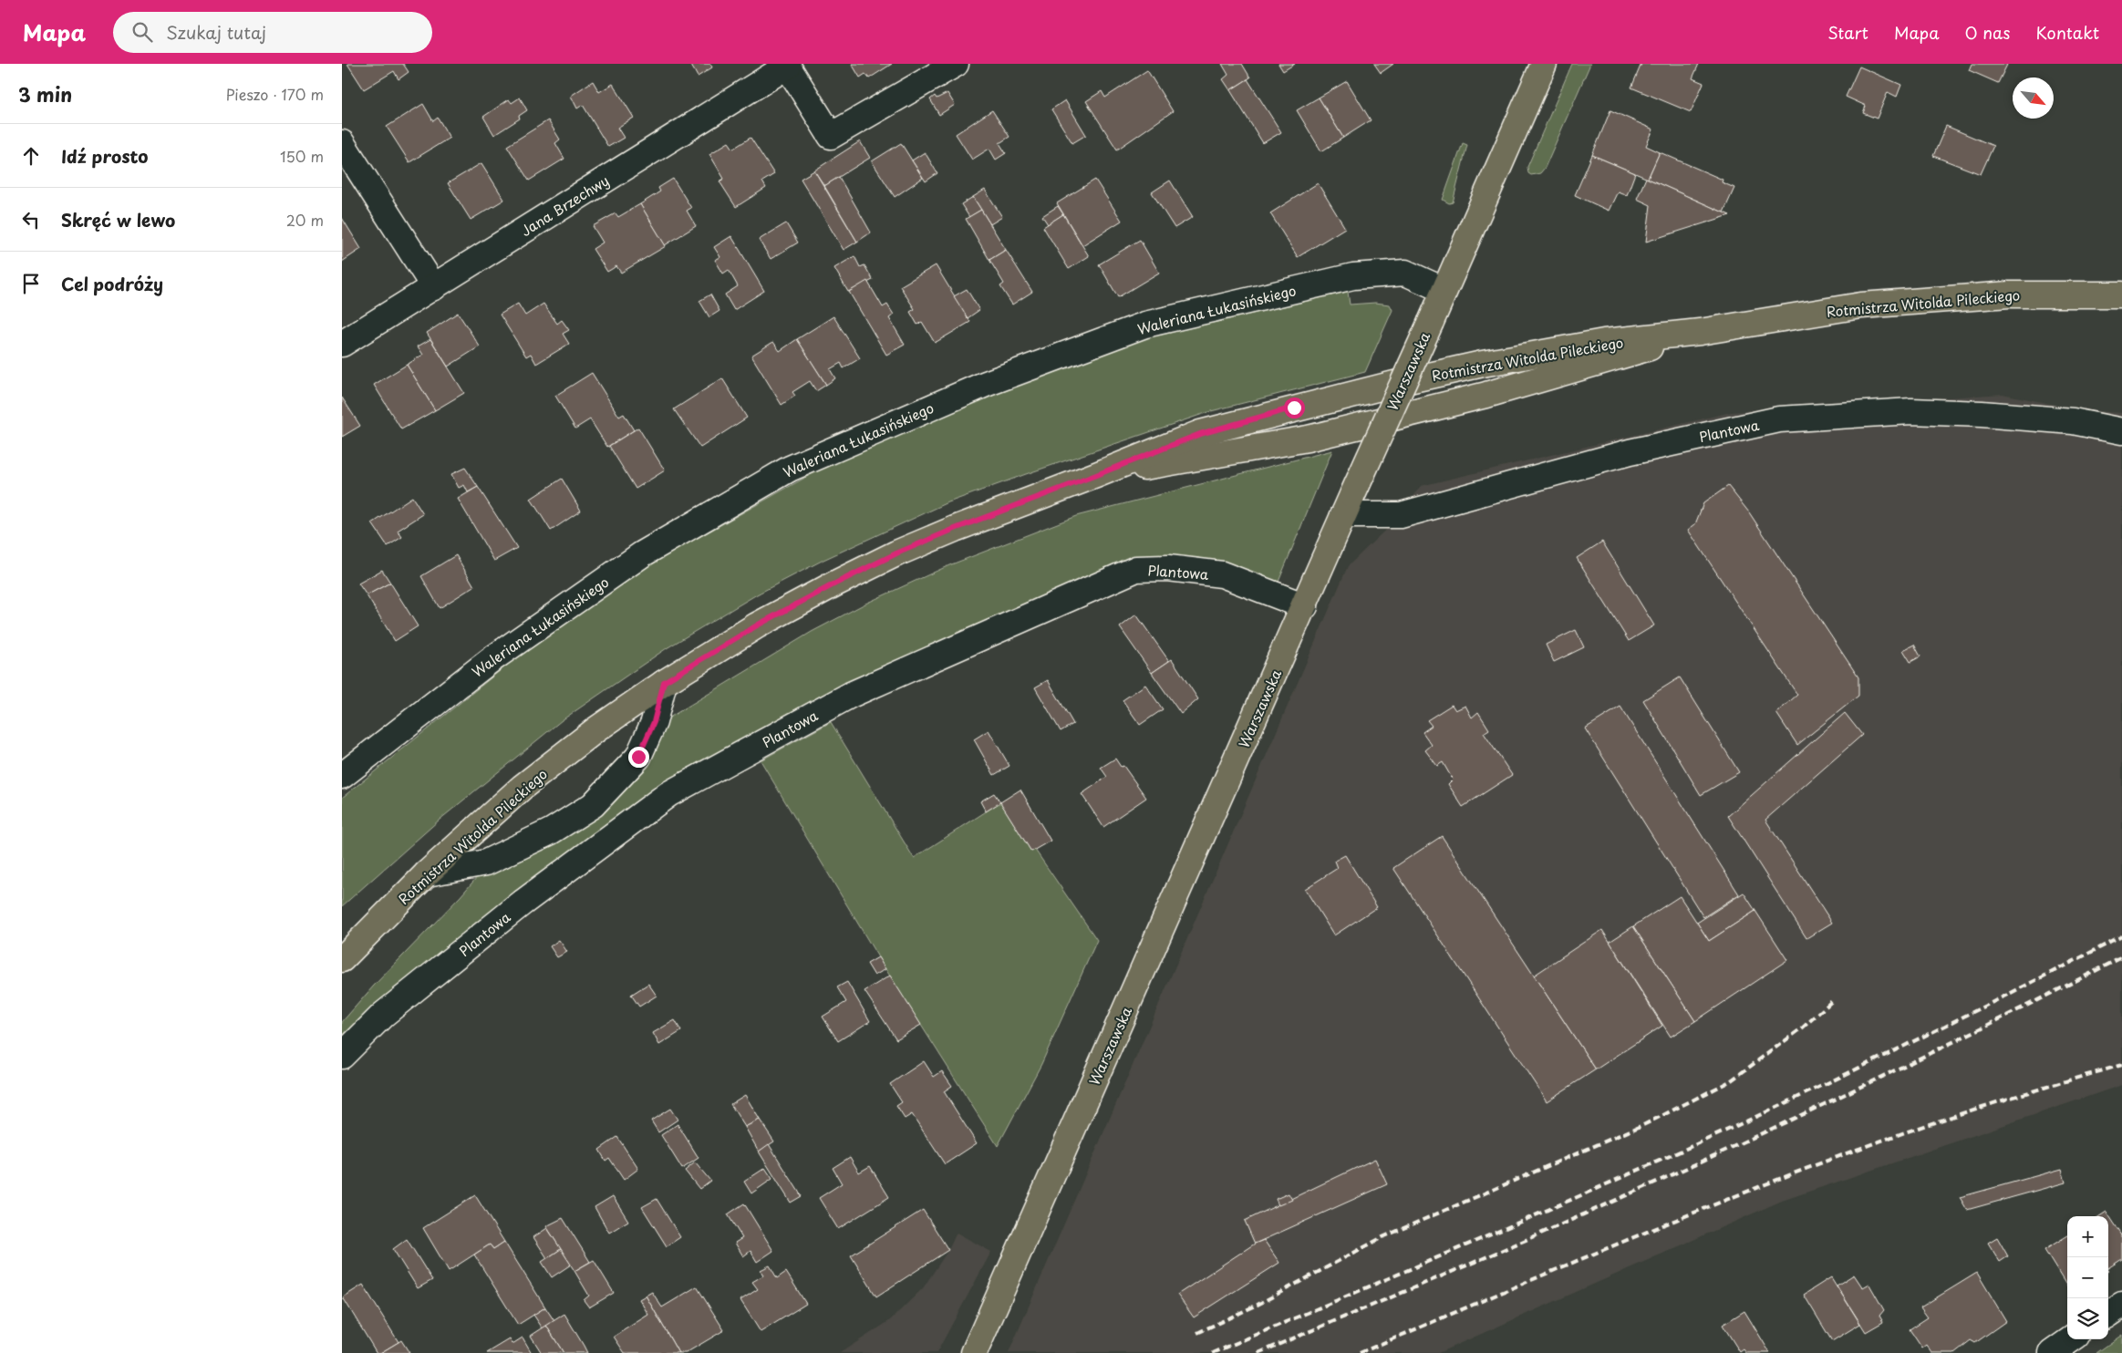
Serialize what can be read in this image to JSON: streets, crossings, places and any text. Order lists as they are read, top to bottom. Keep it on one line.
{"streets":{"main road":["Rotmistrza Witolda Pileckiego","Warszawska"],"street":["Jana Brzechwy","Waleriana Łukasińskiego","Plantowa"]},"crossings":[["Waleriana Łukasińskiego","Warszawska"],["Warszawska","Plantowa"]],"north":"bottom right","page":{"header":"Mapa","search":"Szukaj tutaj","nav":["Start","Mapa","O nas","Kontakt"],"heading":["3 min","Pieszo · 170 m"],"list":[["Idź prosto","150 m"],["Skręć w lewo","20 m"],"Cel podróży"],"map_buttons":["+","−"]}}
